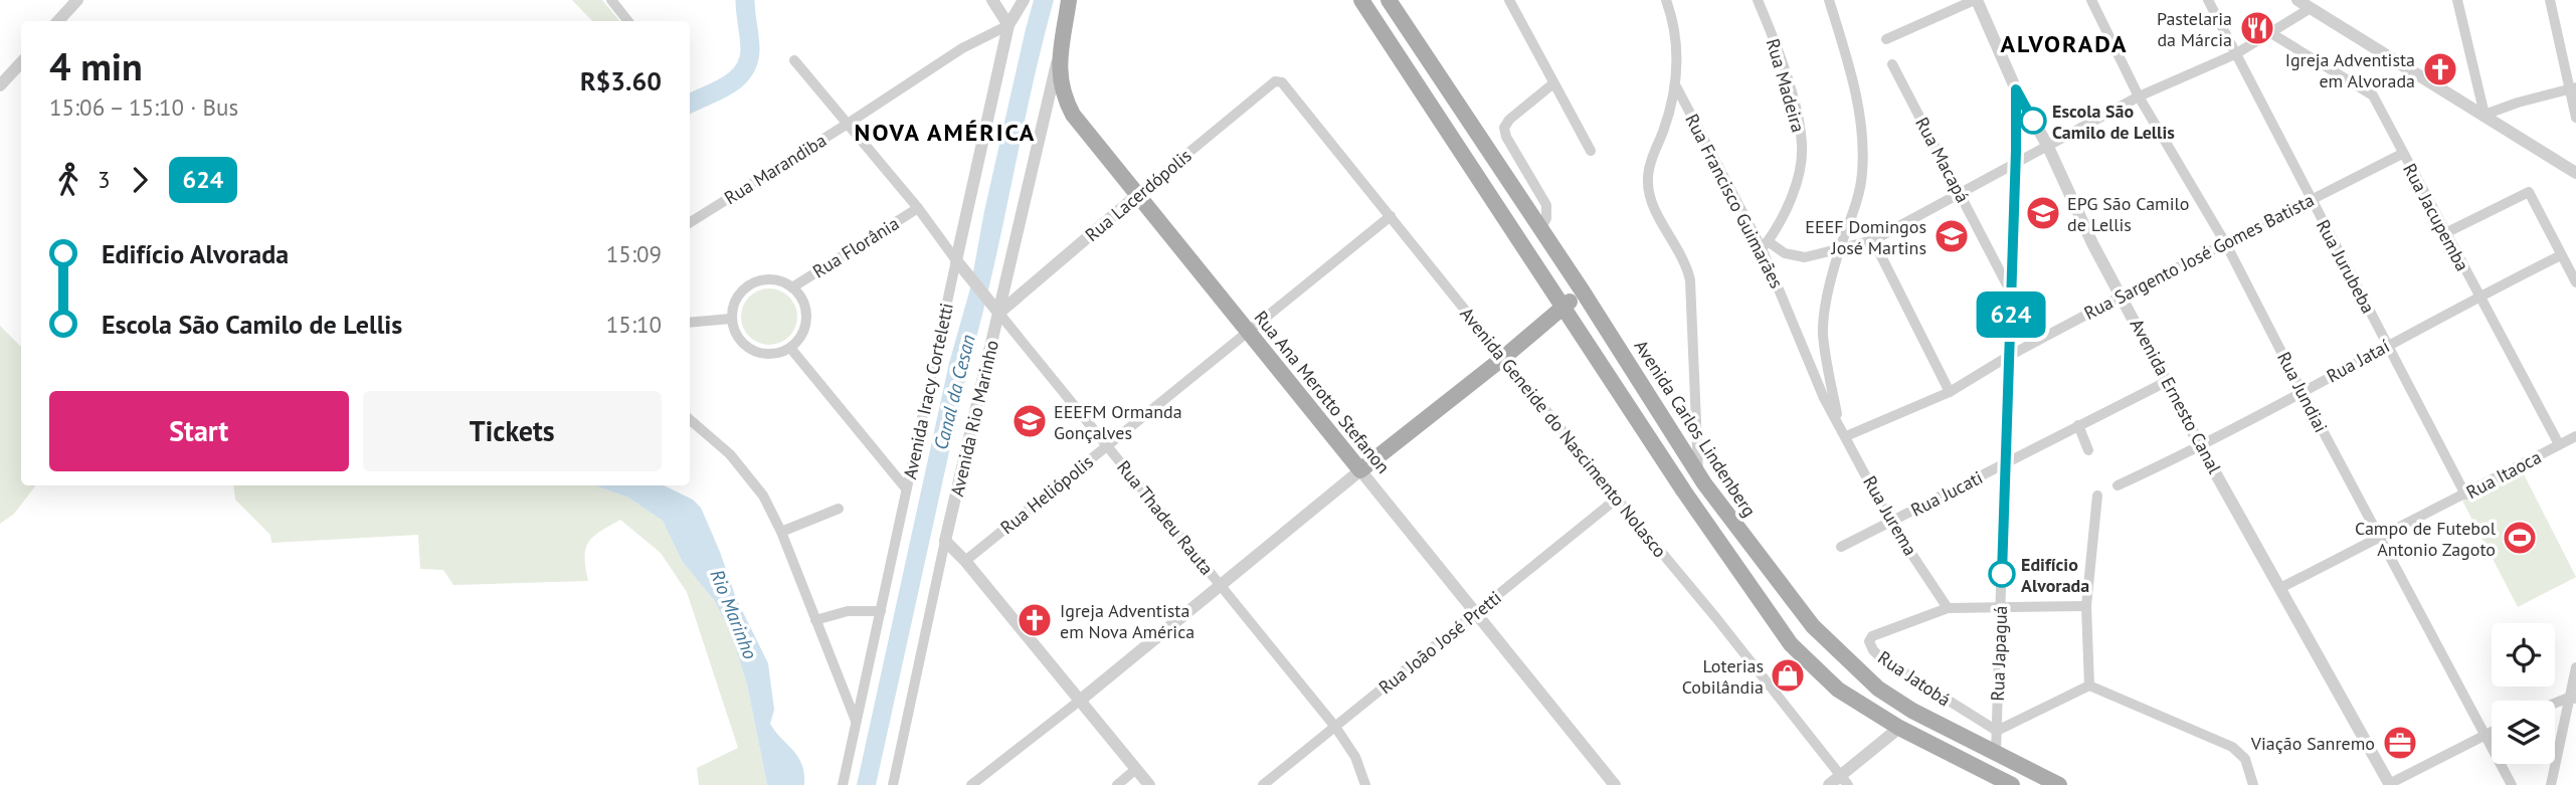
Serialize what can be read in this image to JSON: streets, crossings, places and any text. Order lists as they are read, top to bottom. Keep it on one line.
{"streets":{"main road":["Rua Ana Merotto Stefanon","Avenida Carlos Lindenberg"],"street":["Rua Madeira","Rua Macapá","Rua Marandiba","Rua Lacerdópolis","Rua Francisco Guimarães","Rua Jacupemba","Rua Florânia","Rua Sargento José Gomes Batista","Rua Jurubeba","Rua Jataí","Avenida Iracy Corteletti","Rua Jundiai","Avenida Ernesto Canal","Avenida Rio Marinho","Avenida Geneide do Nascimento Nolasco","Rua Itaoca","Rua Jucati","Rua Heliópolis","Rua Jurema","Rua Thadeu Rauta","Rua João José Pretti","Rua Japaguá","Rua Jatobá"]},"crossings":[["Rua Madeira","Rua Francisco Guimarães"],["Rua Macapá","Rua Japaguá"],["Rua Marandiba","Avenida Iracy Corteletti"],["Rua Marandiba","Rua Thadeu Rauta"],["Rua Lacerdópolis","Rua Ana Merotto Stefanon"],["Rua Lacerdópolis","Avenida Rio Marinho"],["Rua Lacerdópolis","Avenida Geneide do Nascimento Nolasco"],["Rua Lacerdópolis","Rua Thadeu Rauta"],["Rua Francisco Guimarães","Rua Jurema"],["Rua Jacupemba","Rua Sargento José Gomes Batista"],["Rua Jacupemba","Rua Jataí"],["Rua Jacupemba","Rua Itaoca"],["Rua Florânia","Rua Thadeu Rauta"],["Rua Sargento José Gomes Batista","Rua Jurubeba"],["Rua Sargento José Gomes Batista","Rua Jundiai"],["Rua Sargento José Gomes Batista","Avenida Ernesto Canal"],["Rua Sargento José Gomes Batista","Rua Jurema"],["Rua Sargento José Gomes Batista","Rua Japaguá"],["Rua Jurubeba","Rua Jataí"],["Rua Jurubeba","Rua Itaoca"],["Rua Jataí","Rua Jundiai"],["Rua Jataí","Avenida Ernesto Canal"],["Avenida Iracy Corteletti","Rua Thadeu Rauta"],["Rua Ana Merotto Stefanon","Avenida Rio Marinho"],["Rua Ana Merotto Stefanon","Rua Heliópolis"],["Rua Ana Merotto Stefanon","Rua João José Pretti"],["Rua Jundiai","Rua Itaoca"],["Avenida Ernesto Canal","Rua Itaoca"],["Avenida Ernesto Canal","Rua Jucati"],["Avenida Ernesto Canal","Rua Japaguá"],["Avenida Rio Marinho","Rua Thadeu Rauta"],["Avenida Carlos Lindenberg","Rua Japaguá"],["Avenida Geneide do Nascimento Nolasco","Rua Heliópolis"],["Avenida Geneide do Nascimento Nolasco","Rua João José Pretti"],["Rua Jucati","Rua Jurema"],["Rua Jucati","Rua Japaguá"],["Rua Heliópolis","Rua Thadeu Rauta"],["Rua Jurema","Rua Jatobá"],["Rua Thadeu Rauta","Rua João José Pretti"],["Rua Japaguá","Rua Jatobá"]],"districts":["ALVORADA","NOVA AMÉRICA"],"water":["Canal da Cesan","Rio Marinho"],"places":{"restaurant":["Pastelaria da Márcia"],"church":["Igreja Adventista em Alvorada","Igreja Adventista em Nova América"],"other":["Escola São Camilo de Lellis","Edifício Alvorada"],"school or university":["EPG São Camilo de Lellis","EEEF Domingos José Martins","EEEFM Ormanda Gonçalves"],"sports":["Campo de Futebol Antonio Zagoto"],"shop":["Loterias Cobilândia"],"office":["Viação Sanremo"]},"lines":["bus line 624"],"page":{"on_map":"624","heading":["4 min","15:06 – 15:10 · Bus","R$3.60"],"legs":["3","624"],"list":[{"name":"Edifício Alvorada","value":"15:09"},{"name":"Escola São Camilo de Lellis","value":"15:10"}],"buttons":["Start","Tickets"]}}
